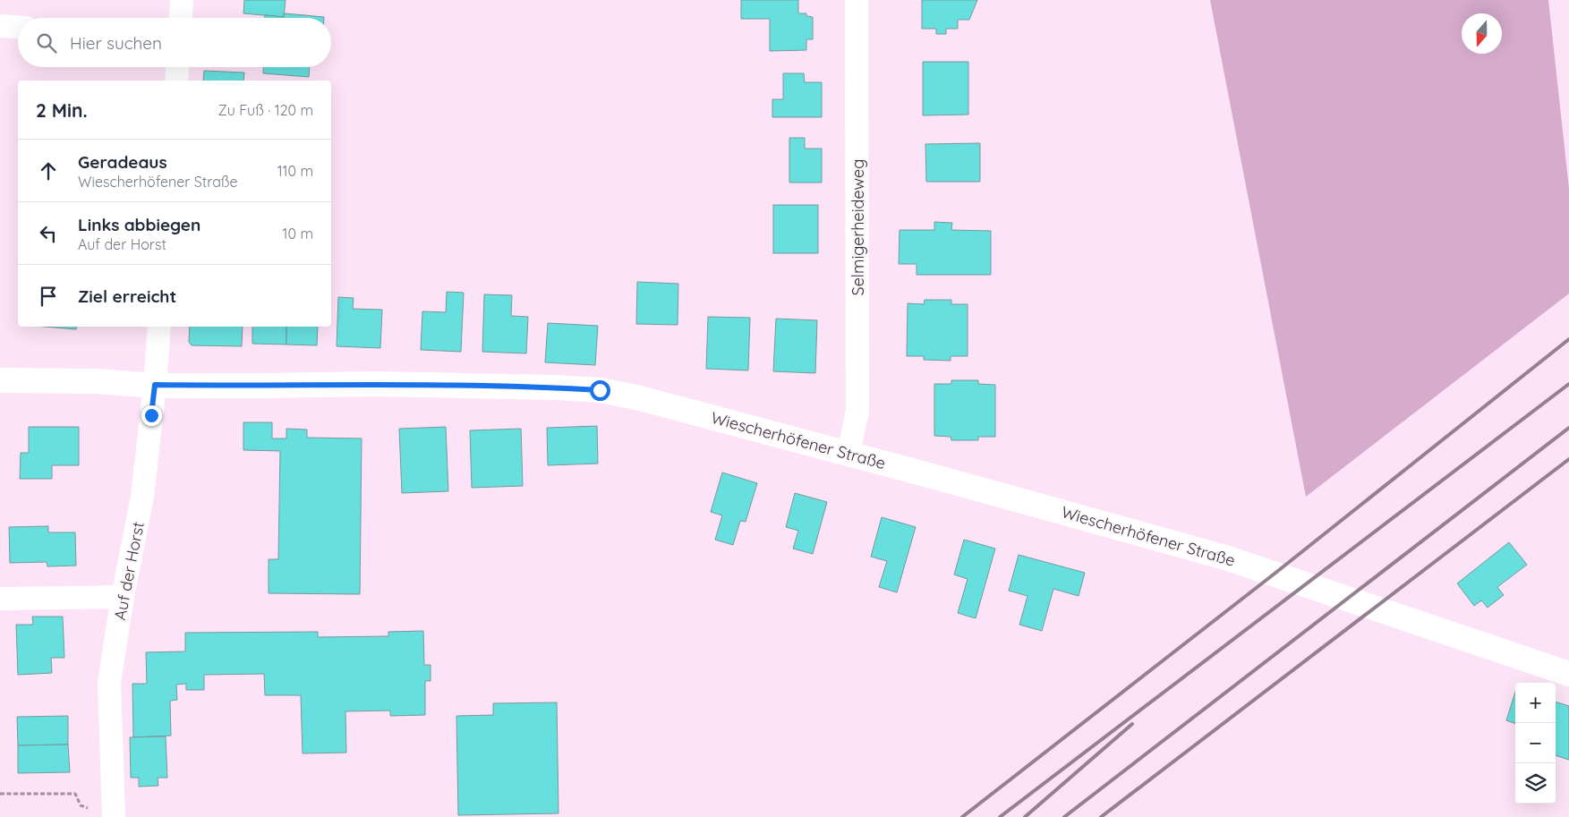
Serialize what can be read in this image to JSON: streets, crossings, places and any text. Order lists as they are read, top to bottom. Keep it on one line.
{"streets":{"street":["Selmigerheideweg","Wiescherhöfener Straße","Auf der Horst"]},"crossings":[["Selmigerheideweg","Wiescherhöfener Straße"],["Wiescherhöfener Straße","Auf der Horst"]],"north":"bottom","page":{"search":"Hier suchen","heading":["2 Min.","Zu Fuß · 120 m"],"list":[["Geradeaus","Wiescherhöfener Straße","110 m"],["Links abbiegen","Auf der Horst","10 m"],"Ziel erreicht"],"map_buttons":["+","−"]}}
